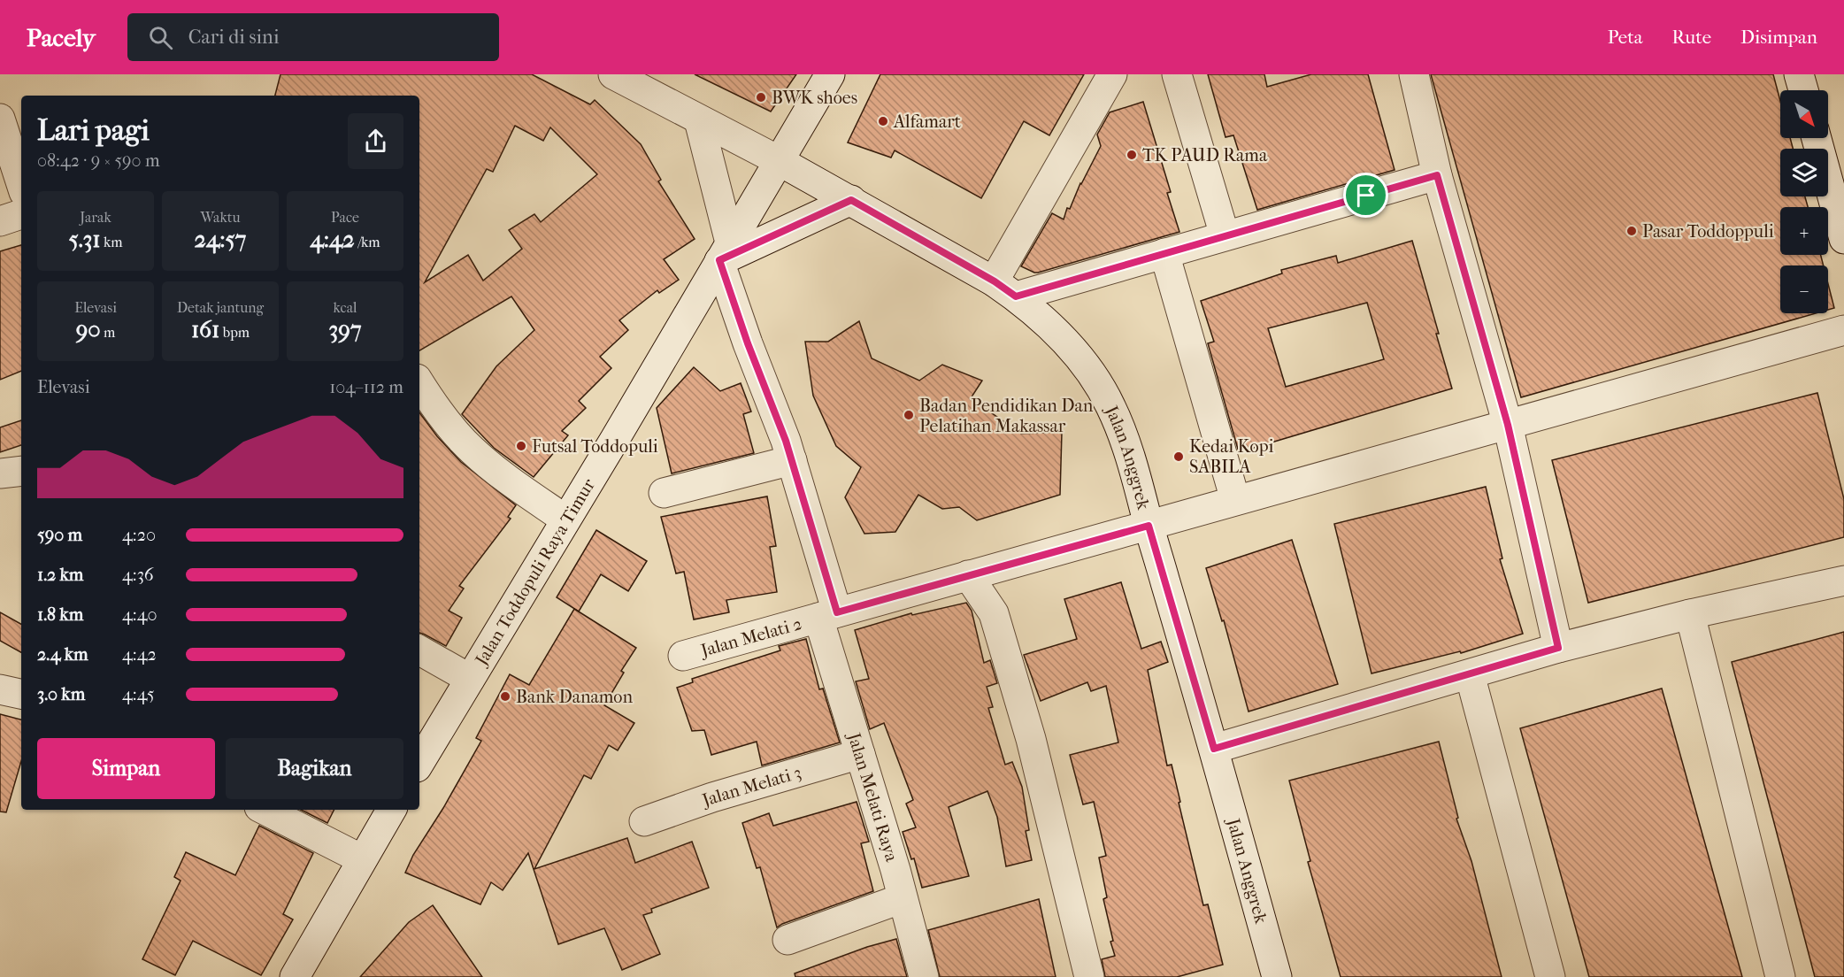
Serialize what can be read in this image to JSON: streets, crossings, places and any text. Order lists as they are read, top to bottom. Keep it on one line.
{"streets":{"street":["Jalan Anggrek","Jalan Toddopuli Raya Timur","Jalan Melati 2","Jalan Melati 3","Jalan Melati Raya"]},"crossings":[["Jalan Anggrek","Jalan Toddopuli Raya Timur"],["Jalan Anggrek","Jalan Melati 2"],["Jalan Anggrek","Jalan Melati Raya"],["Jalan Toddopuli Raya Timur","Jalan Melati Raya"],["Jalan Melati 2","Jalan Melati Raya"],["Jalan Melati 3","Jalan Melati Raya"]],"places":["BWK shoes","Alfamart","TK PAUD Rama","Pasar Toddoppuli","Badan Pendidikan Dan Pelatihan Makassar","Futsal Toddopuli","Kedai Kopi SABILA","Bank Danamon"],"north":"bottom right","page":{"header":"Pacely","search":"Cari di sini","nav":["Peta","Rute","Disimpan"],"map_buttons":["+","−"],"heading":["Lari pagi","08:42 · 9 × 590 m"],"stats":[["Jarak","5.31 km"],["Waktu","24:57"],["Pace","4:42 /km"],["Elevasi","90 m"],["Detak jantung","161 bpm"],["kcal","397"]],"chart":["Elevasi","104–112 m"],"list":[{"name":"590 m","note":"4:20"},{"name":"1.2 km","note":"4:36"},{"name":"1.8 km","note":"4:40"},{"name":"2.4 km","note":"4:42"},{"name":"3.0 km","note":"4:45"}],"buttons":["Simpan","Bagikan"]}}
